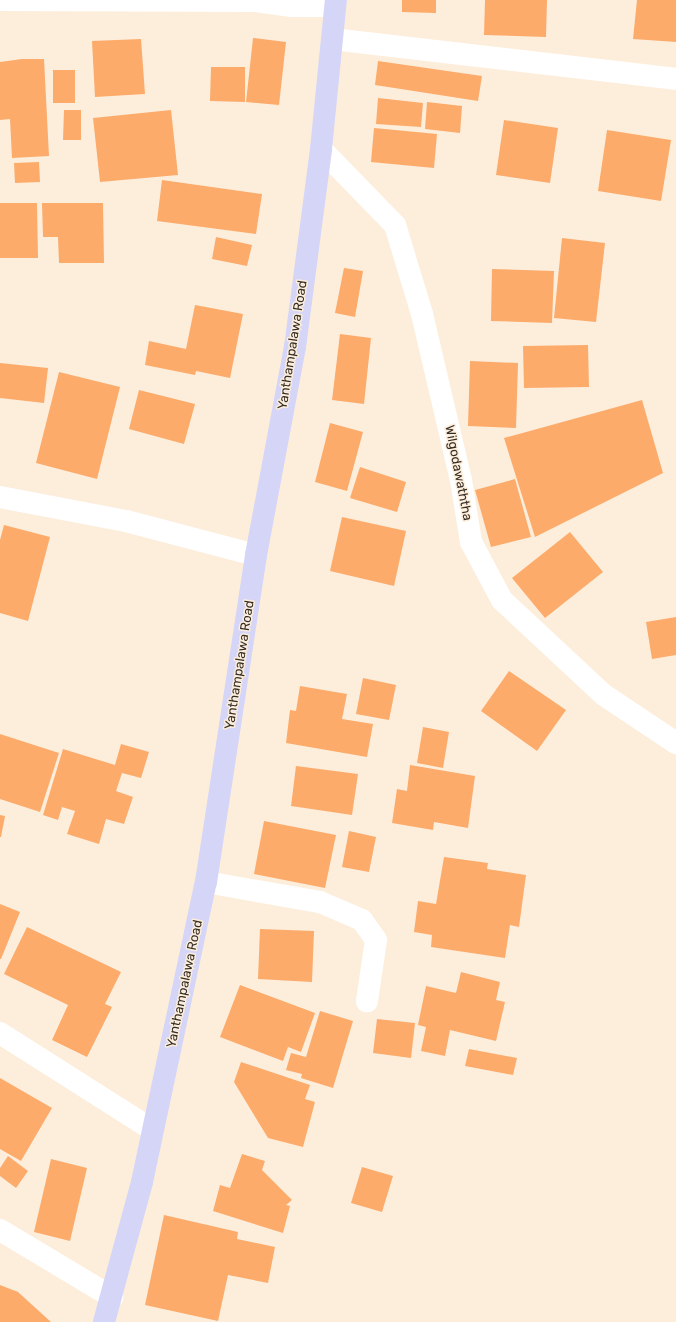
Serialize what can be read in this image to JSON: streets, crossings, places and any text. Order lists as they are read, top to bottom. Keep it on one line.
{"streets":{"main road":["Yanthampalawa Road"],"street":["Wilgodawaththa"]},"crossings":[["Yanthampalawa Road","Wilgodawaththa"]]}
